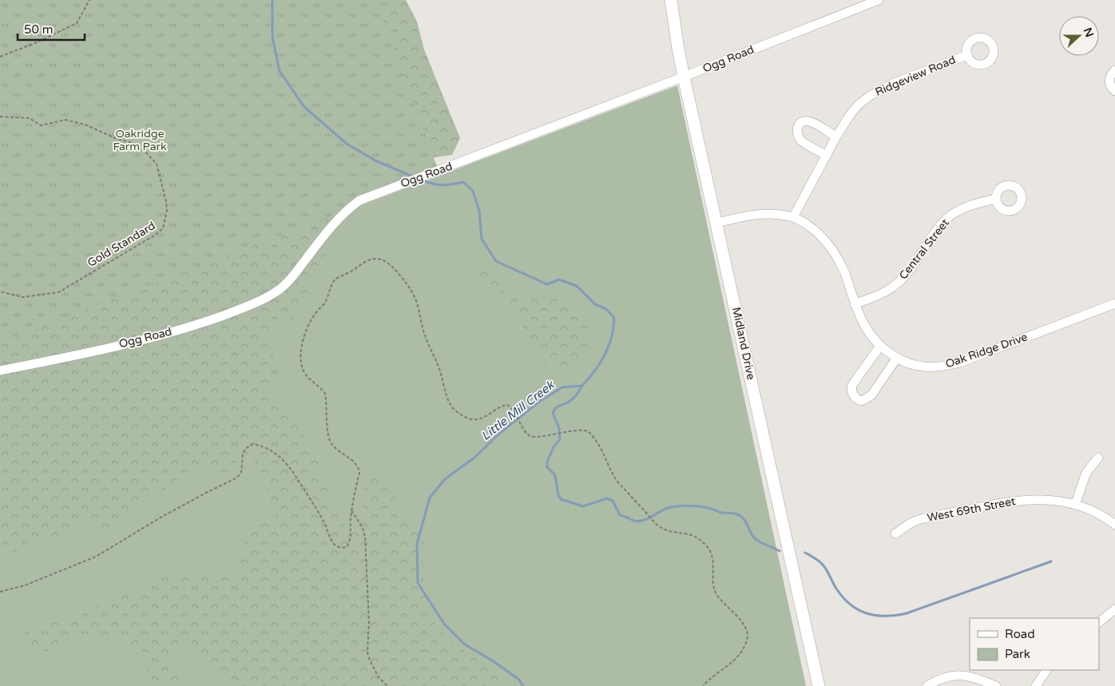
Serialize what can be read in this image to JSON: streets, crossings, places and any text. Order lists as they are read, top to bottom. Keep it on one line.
{"streets":{"main road":["Midland Drive"],"street":["Ogg Road","Ridgeview Road","Central Street","Oak Ridge Drive","West 69th Street"],"path":["Gold Standard"]},"crossings":[["Ogg Road","Midland Drive"],["Ridgeview Road","Oak Ridge Drive"],["Central Street","Oak Ridge Drive"],["Midland Drive","Oak Ridge Drive"]],"water":["Little Mill Creek"],"parks":["Oakridge Farm Park"],"legend":["Road","Park"],"scale_bar":"50 m","north":"right"}
